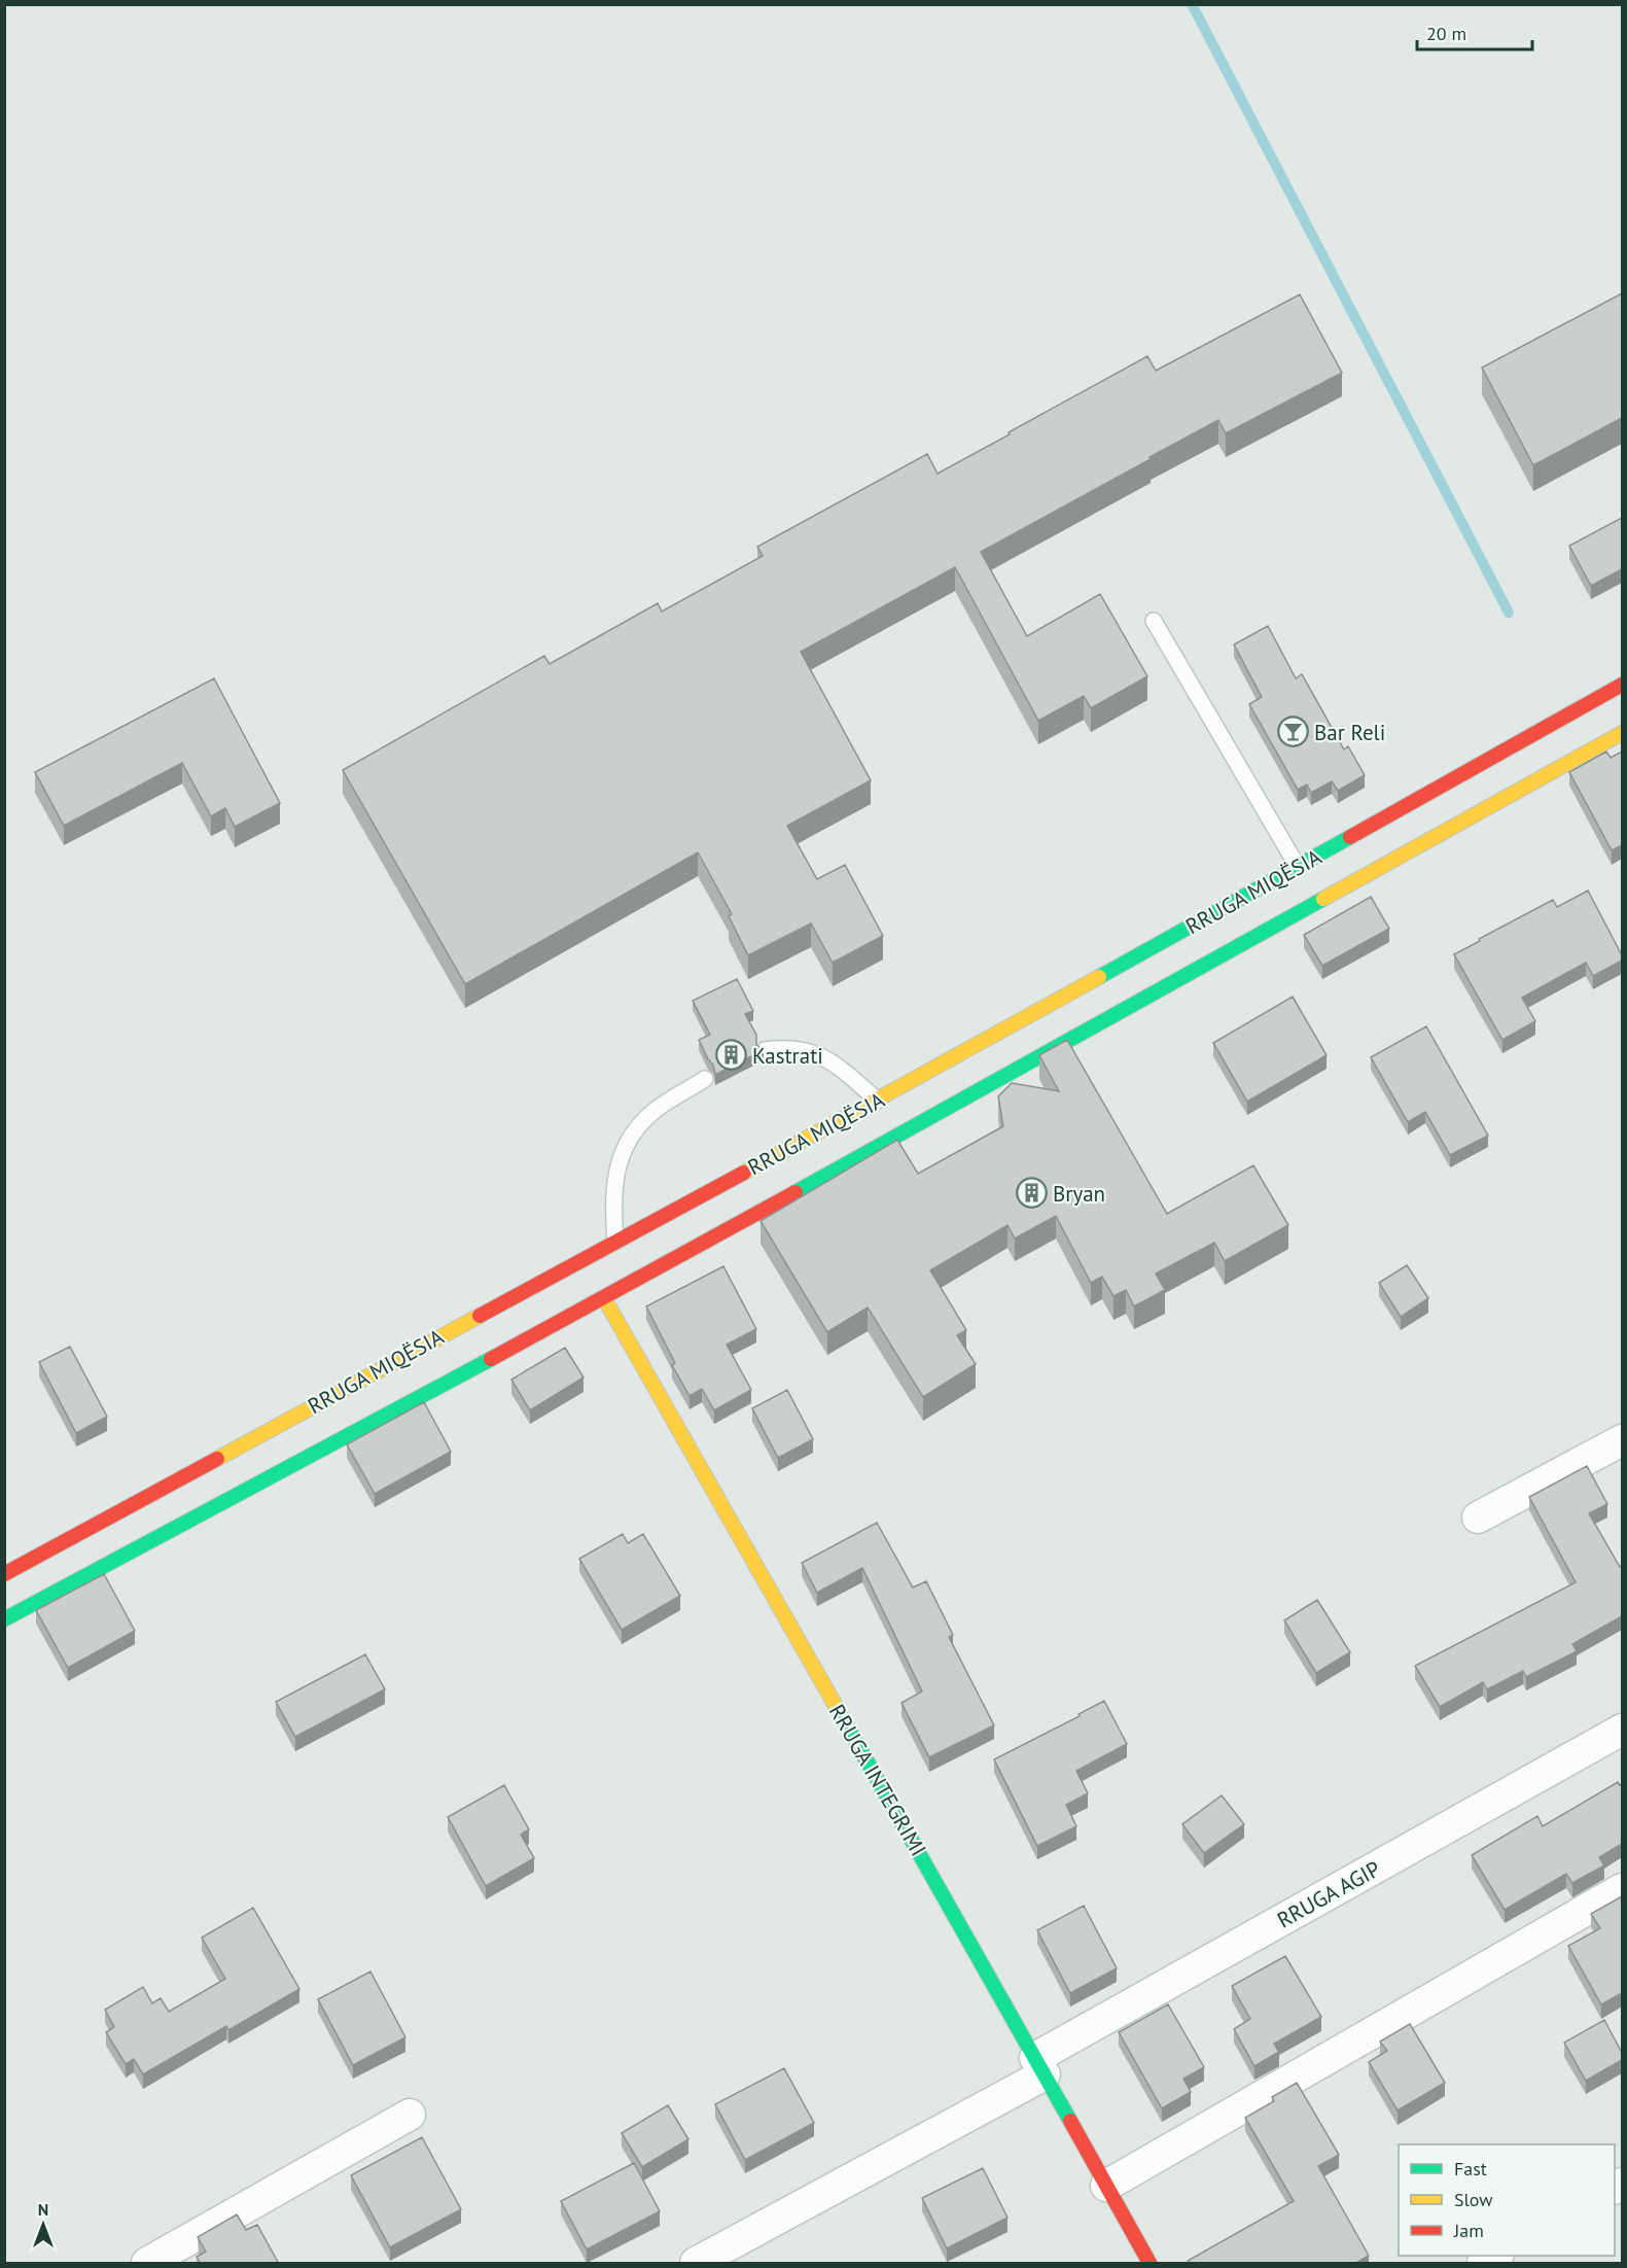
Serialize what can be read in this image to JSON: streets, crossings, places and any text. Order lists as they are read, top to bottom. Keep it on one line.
{"streets":{"main road":["RRUGA MIQËSIA","RRUGA INTEGRIMI"],"street":["RRUGA AGIP"]},"crossings":[["RRUGA MIQËSIA","RRUGA INTEGRIMI"],["RRUGA INTEGRIMI","RRUGA AGIP"]],"places":{"bar":["Bar Reli"],"building":["Kastrati","Bryan"]},"legend":["Fast","Slow","Jam"],"scale_bar":"20 m","north":"top"}
